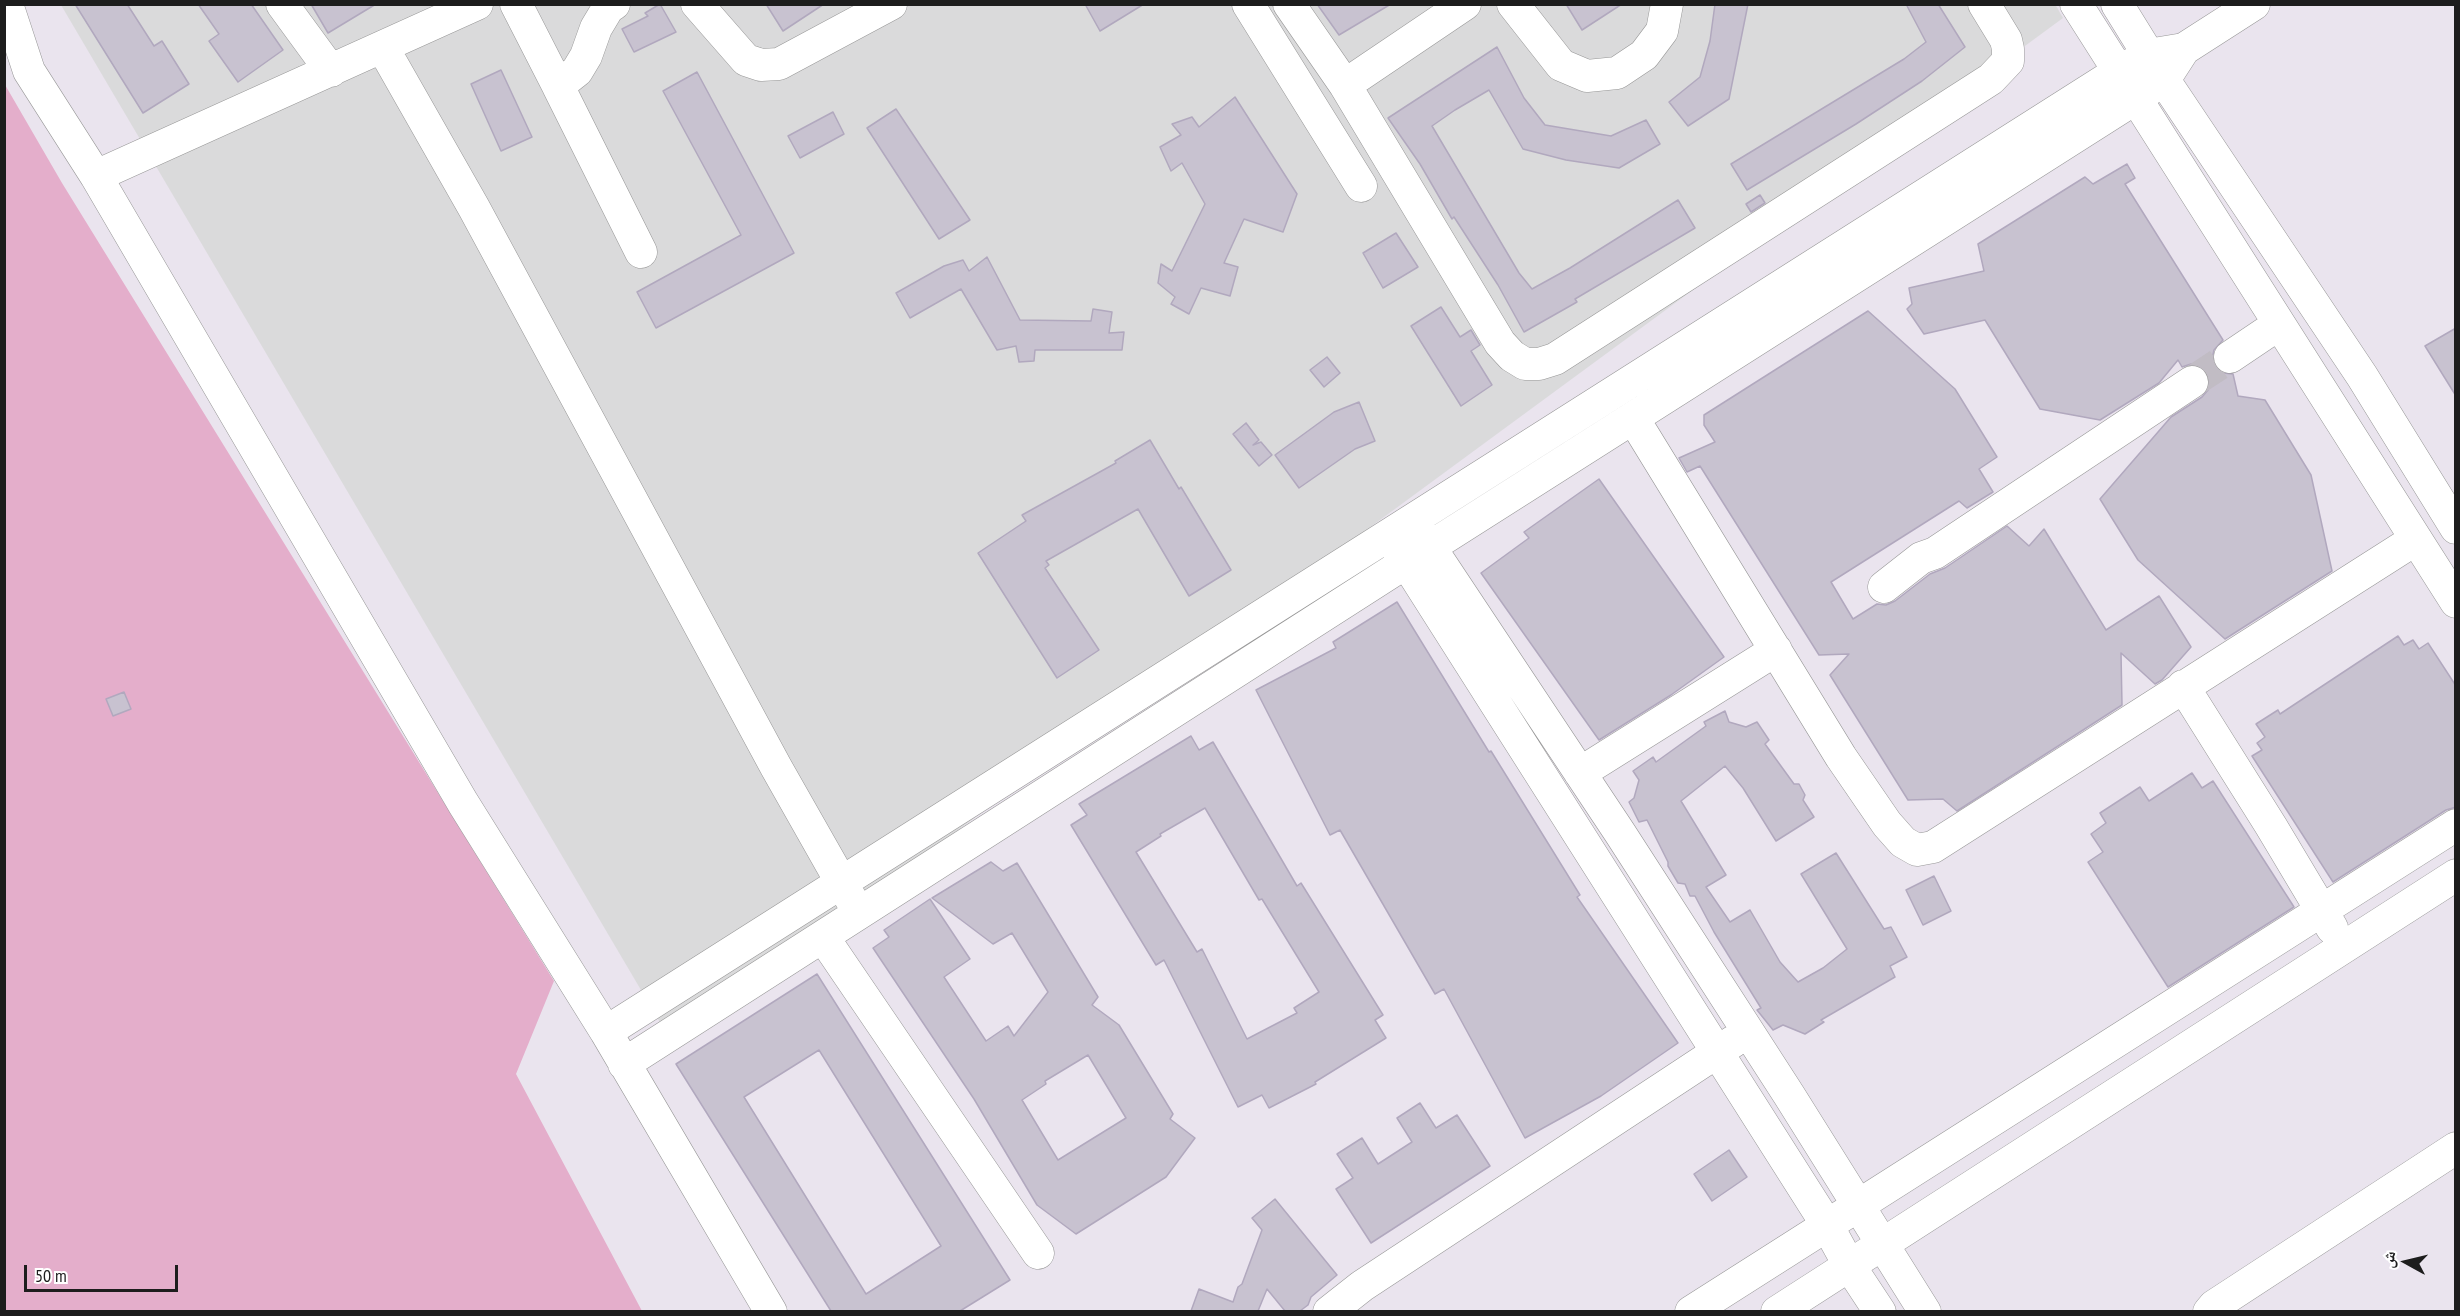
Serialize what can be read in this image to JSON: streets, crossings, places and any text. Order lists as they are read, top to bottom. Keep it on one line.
{"scale_bar":"50 m","north":"left"}
